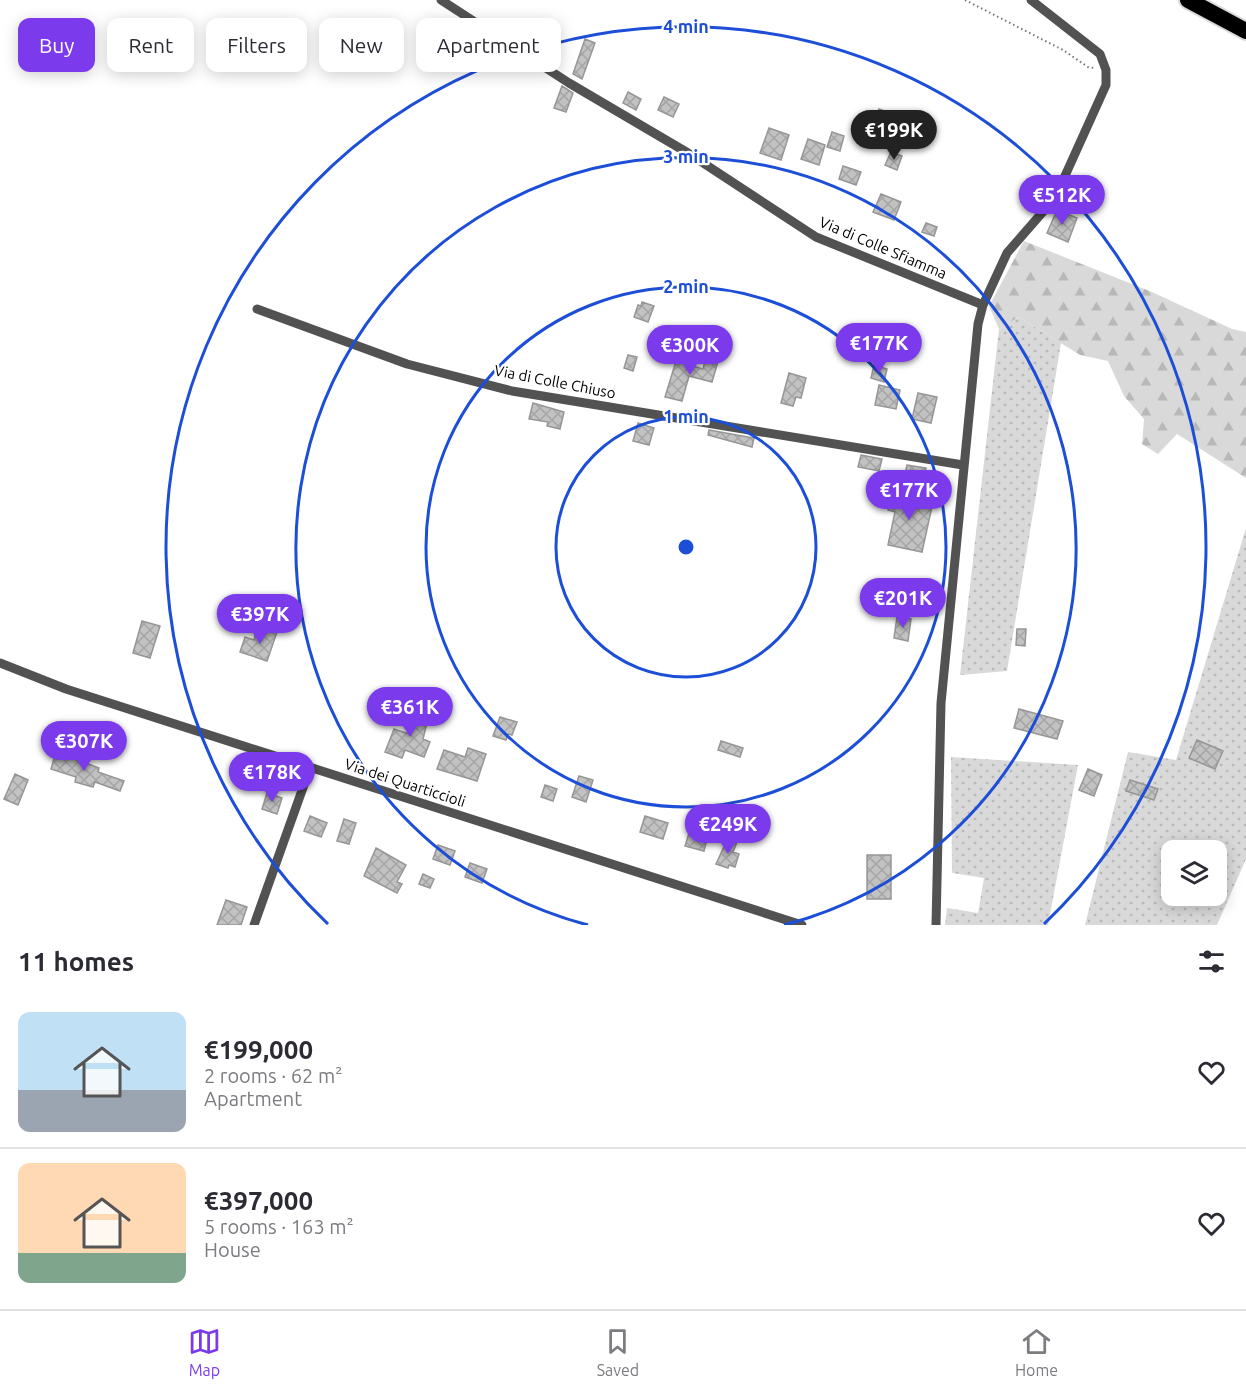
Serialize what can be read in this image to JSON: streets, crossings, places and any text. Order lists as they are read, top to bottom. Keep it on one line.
{"streets":{"street":["Via di Colle Sfiamma","Via di Colle Chiuso","Via dei Quarticcioli"]},"page":{"chip":["Buy","Rent","Filters","New","Apartment"],"price":["€199K","€512K","€177K","€300K","€177K","€201K","€397K","€361K","€307K","€178K","€249K"],"heading":"11 homes","list":[{"name":"€199,000","note":"2 rooms · 62 m² · Apartment"},{"name":"€397,000","note":"5 rooms · 163 m² · House"}],"tabs":["Map","Saved","Home"]},"rings":["4 min","3 min","2 min","1 min"]}
